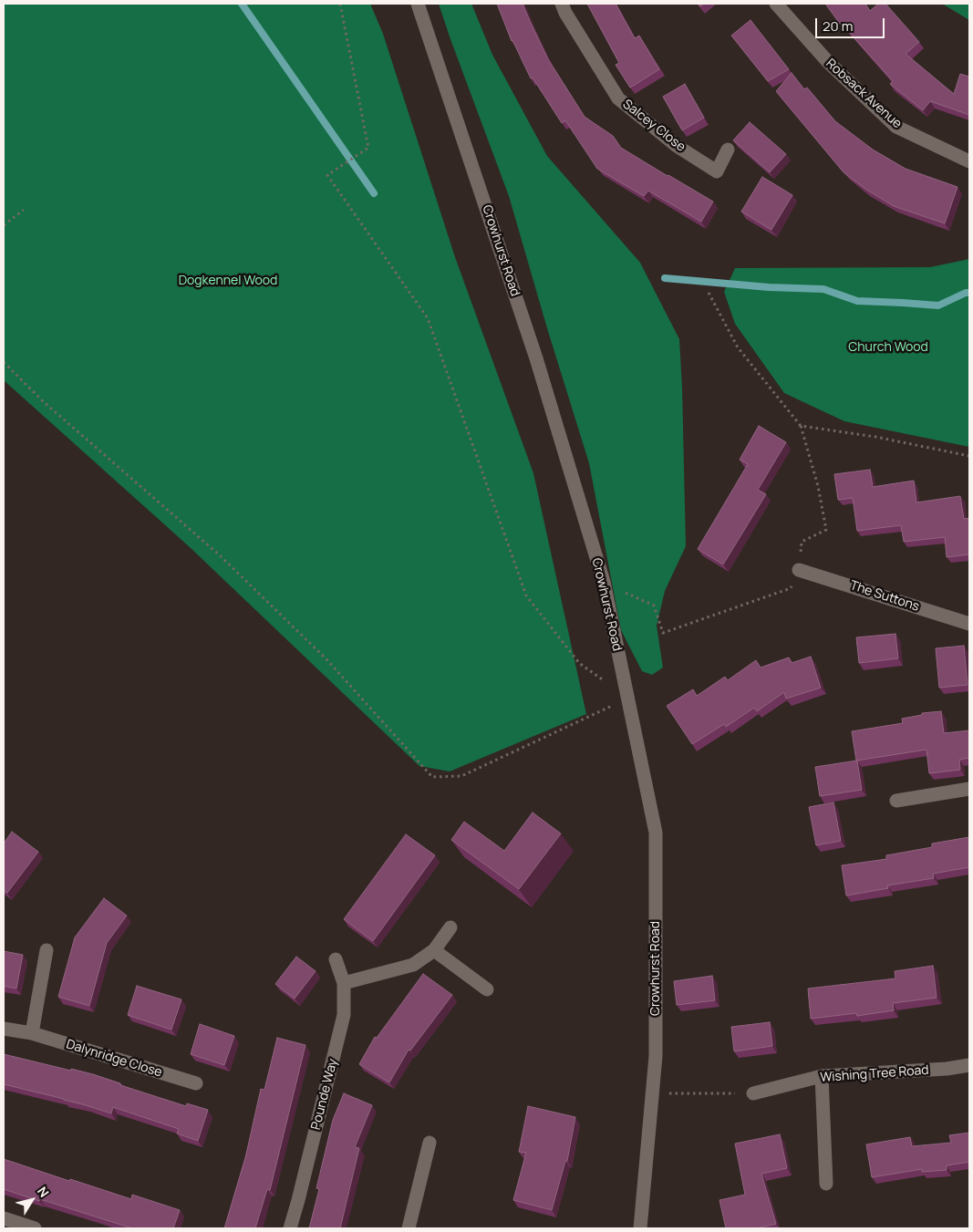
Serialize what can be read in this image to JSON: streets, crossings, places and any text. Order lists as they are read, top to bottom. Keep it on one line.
{"streets":{"street":["Robsack Avenue","Salcey Close","Crowhurst Road","The Suttons","Dalynridge Close","Wishing Tree Road","Pounde Way"]},"parks":["Dogkennel Wood","Church Wood"],"scale_bar":"20 m","north":"top right"}
